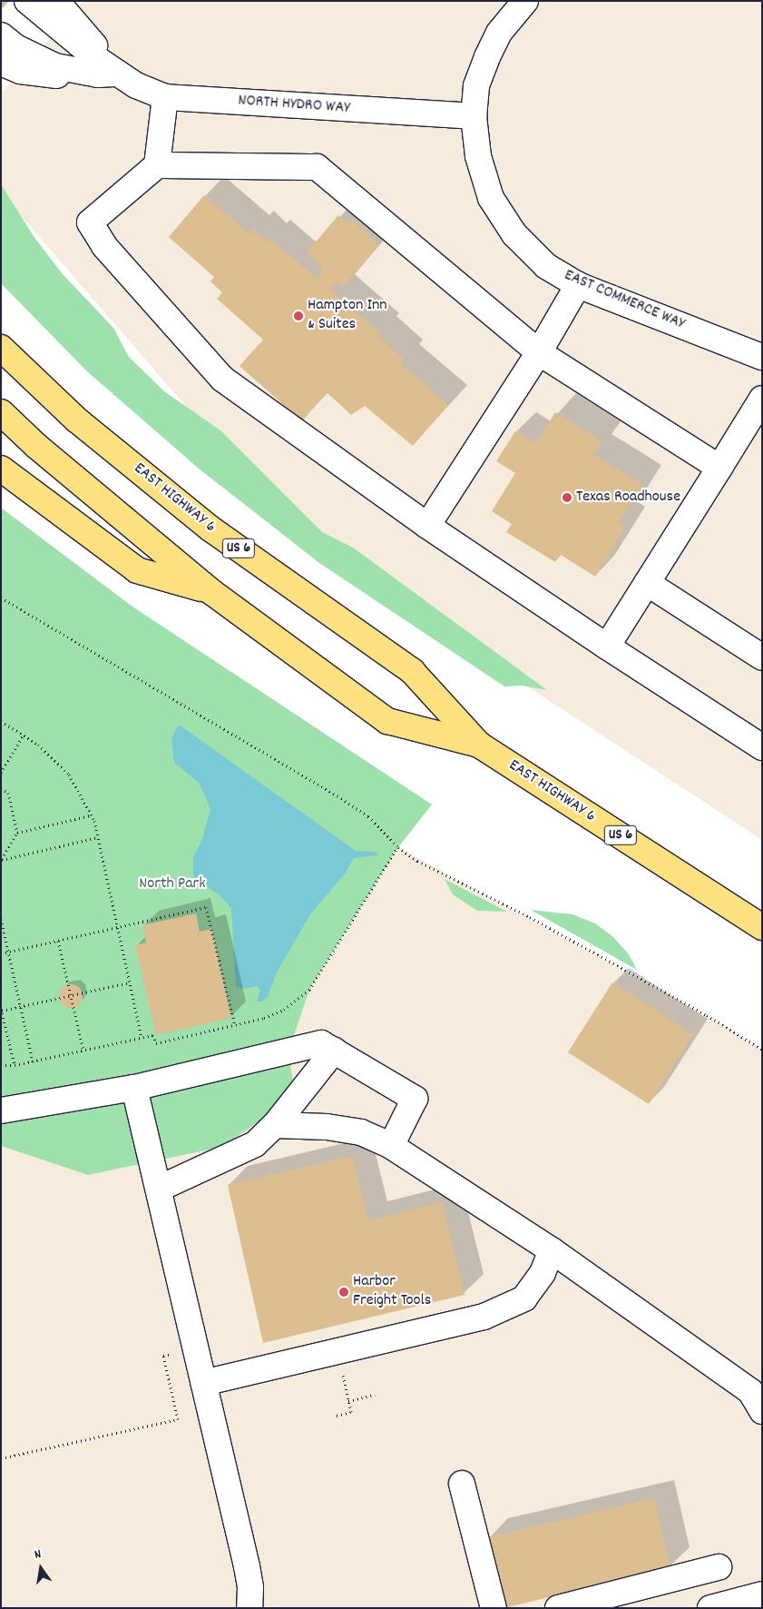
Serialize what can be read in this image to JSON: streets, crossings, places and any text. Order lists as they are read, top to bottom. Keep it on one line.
{"streets":{"highway":["EAST HIGHWAY 6","US 6"],"street":["NORTH HYDRO WAY","EAST COMMERCE WAY"]},"crossings":[["NORTH HYDRO WAY","EAST COMMERCE WAY"],["EAST HIGHWAY 6","US 6"]],"parks":["North Park"],"places":["Hampton Inn & Suites","Texas Roadhouse","Harbor Freight Tools"],"north":"top"}
